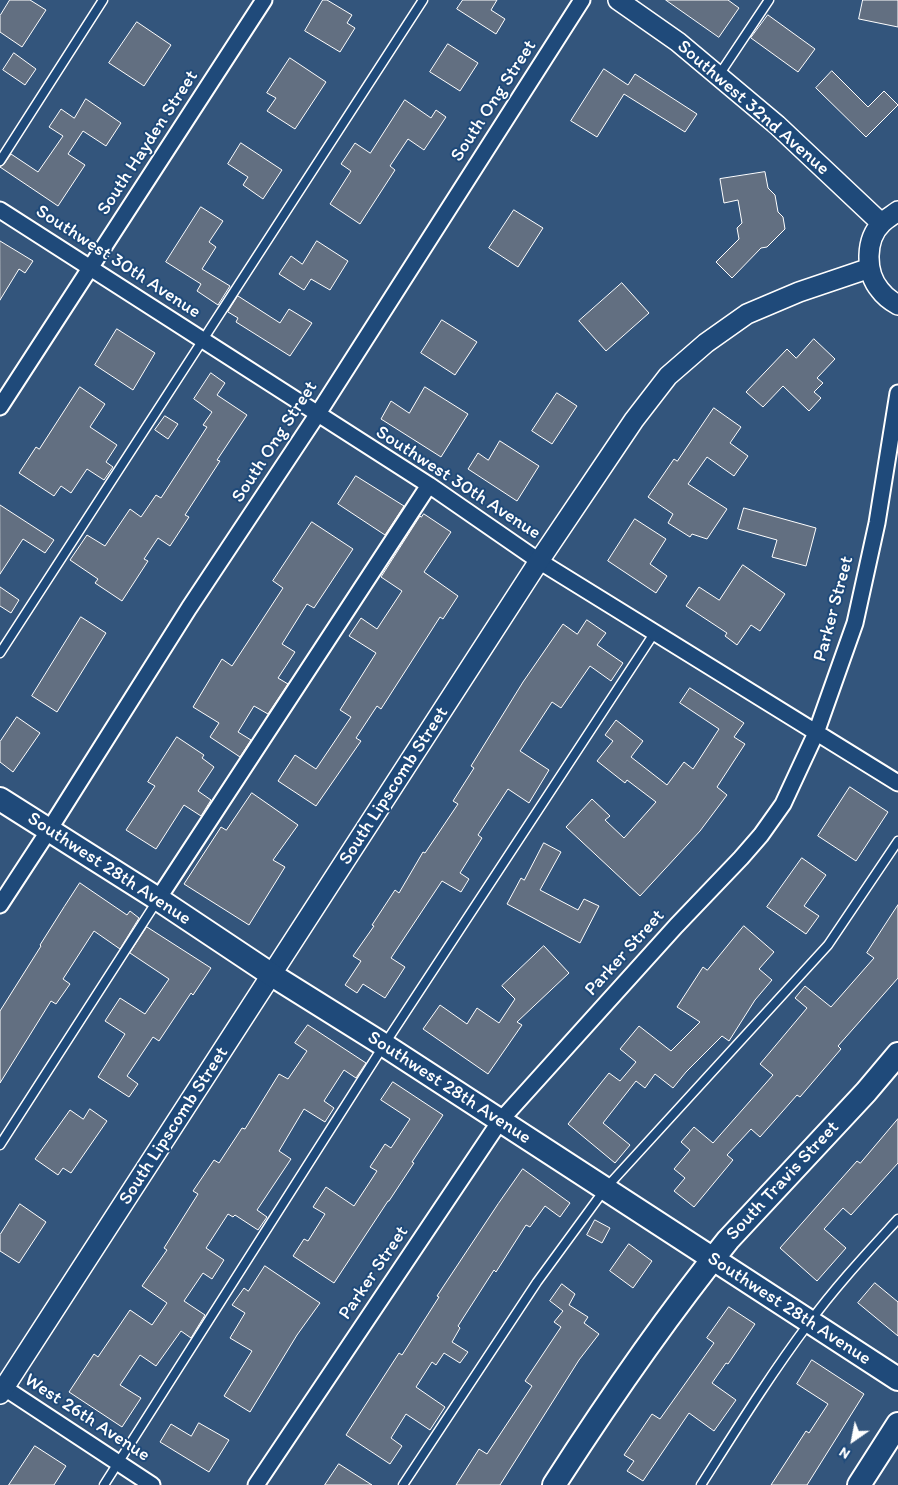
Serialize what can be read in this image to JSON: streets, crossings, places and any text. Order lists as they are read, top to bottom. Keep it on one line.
{"streets":{"main road":["Southwest 28th Avenue","South Travis Street"],"street":["South Ong Street","Southwest 32nd Avenue","South Hayden Street","Southwest 30th Avenue","Parker Street","South Lipscomb Street","West 26th Avenue"]},"crossings":[["South Ong Street","Southwest 30th Avenue"],["South Ong Street","Southwest 28th Avenue"],["South Hayden Street","Southwest 30th Avenue"],["Southwest 30th Avenue","Parker Street"],["Southwest 30th Avenue","South Lipscomb Street"],["Parker Street","Southwest 28th Avenue"],["South Lipscomb Street","Southwest 28th Avenue"],["South Lipscomb Street","West 26th Avenue"],["Southwest 28th Avenue","South Travis Street"]],"north":"bottom left"}
